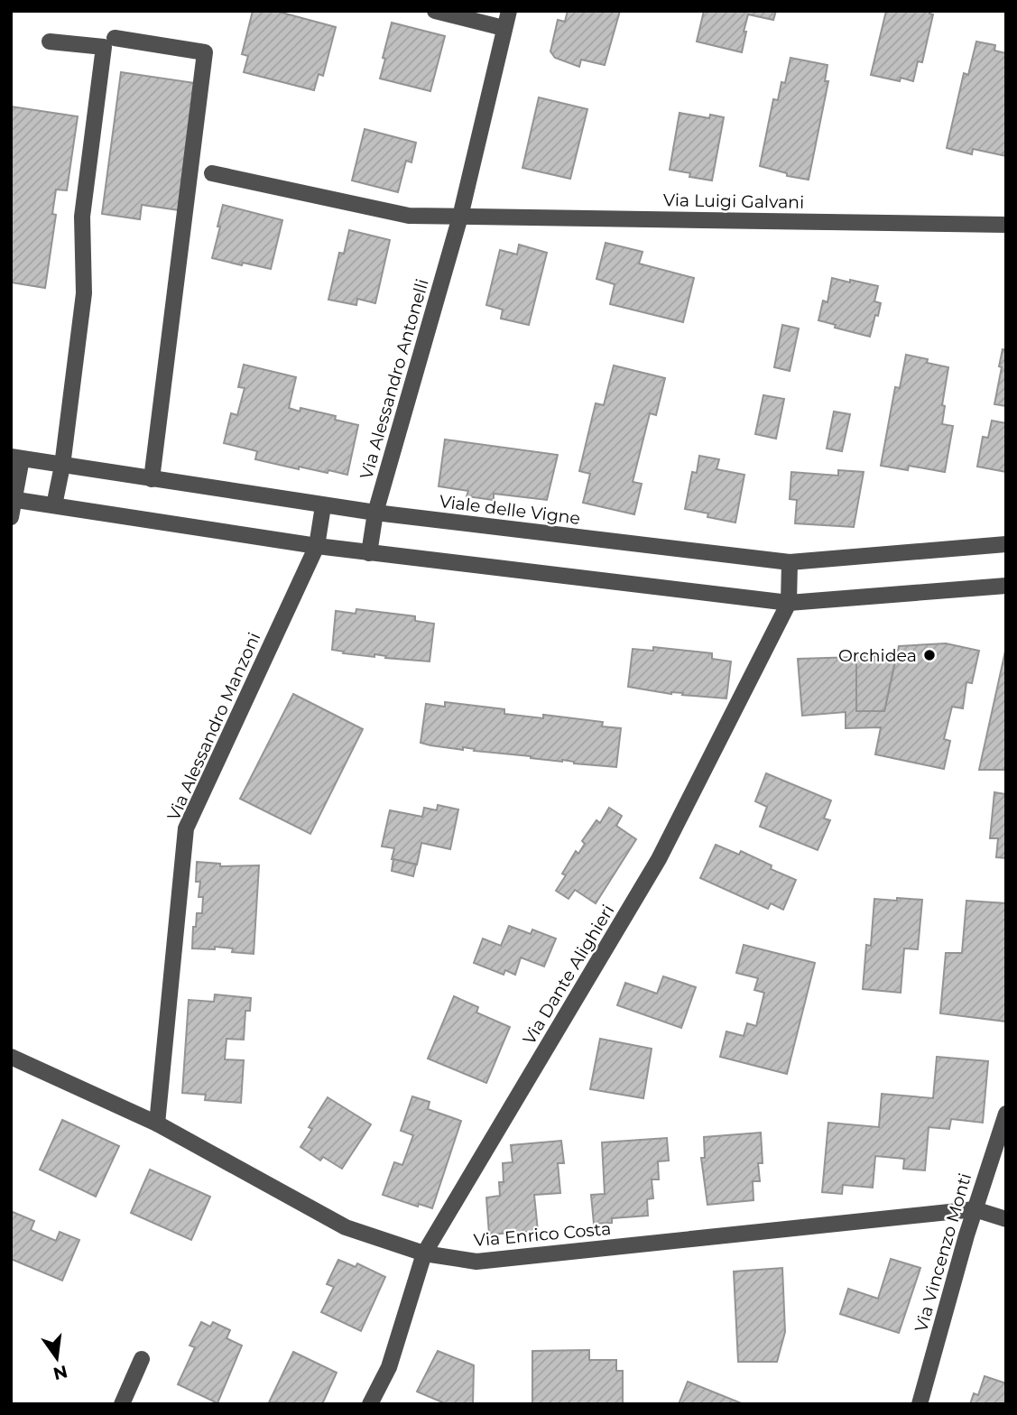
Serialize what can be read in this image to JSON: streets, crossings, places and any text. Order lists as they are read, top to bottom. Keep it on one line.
{"streets":{"street":["Via Luigi Galvani","Via Alessandro Antonelli","Viale delle Vigne","Via Alessandro Manzoni","Via Dante Alighieri","Via Enrico Costa","Via Vincenzo Monti"]},"crossings":[["Via Luigi Galvani","Via Alessandro Antonelli"],["Via Alessandro Antonelli","Viale delle Vigne"],["Viale delle Vigne","Via Alessandro Manzoni"],["Viale delle Vigne","Via Dante Alighieri"],["Via Alessandro Manzoni","Via Enrico Costa"],["Via Dante Alighieri","Via Enrico Costa"],["Via Enrico Costa","Via Vincenzo Monti"]],"places":["Orchidea"],"north":"bottom"}
